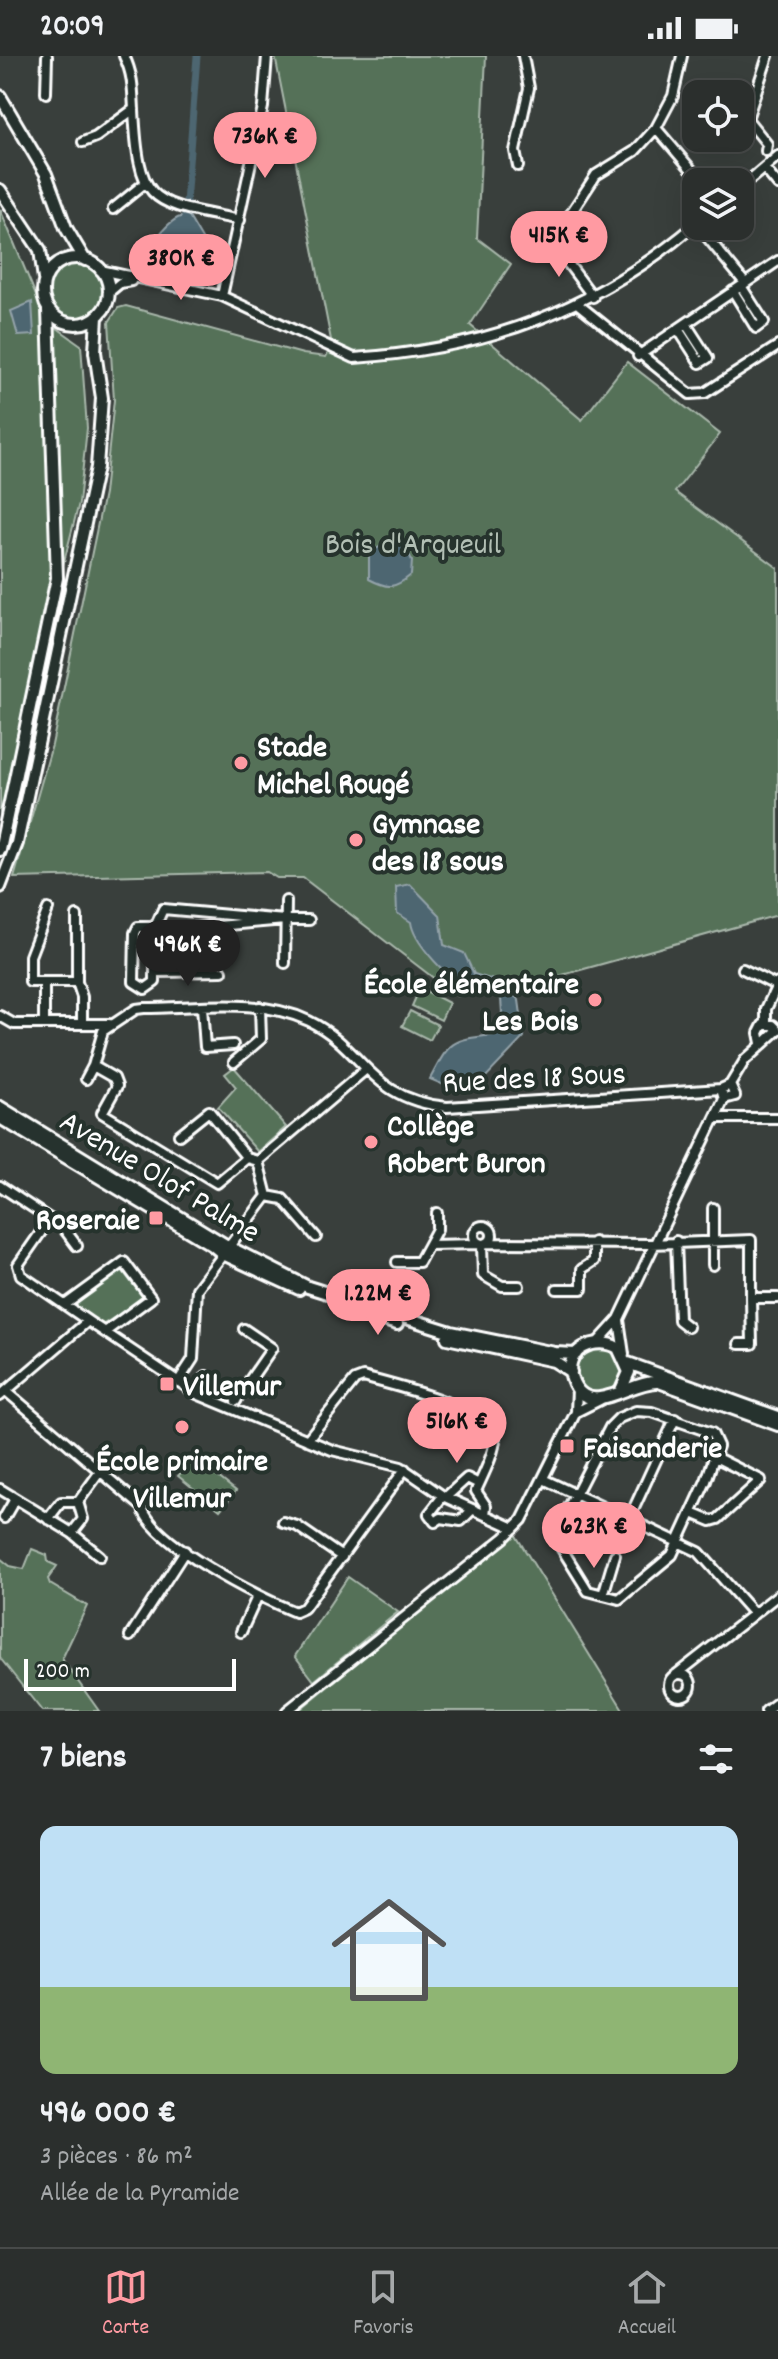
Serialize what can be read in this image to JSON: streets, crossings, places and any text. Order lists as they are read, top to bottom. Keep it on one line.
{"streets":{"main road":["Avenue Olof Palme"],"street":["Rue des 18 Sous"]},"parks":["Bois d'Arqueuil"],"places":{"other":["Stade Michel Rougé","Gymnase des 18 sous","École élémentaire Les Bois","Collège Robert Buron","École primaire Villemur"],"transit":["Roseraie","Villemur","Faisanderie"]},"scale_bar":"200 m","page":{"status":"20:09","price":["736K €","415K €","380K €","496K €","1.22M €","516K €","623K €"],"scale":"200 m","heading":"7 biens","list":[{"name":"496 000 €","note":"3 pièces · 86 m² · Allée de la Pyramide"}],"tabs":["Carte","Favoris","Accueil"]}}
